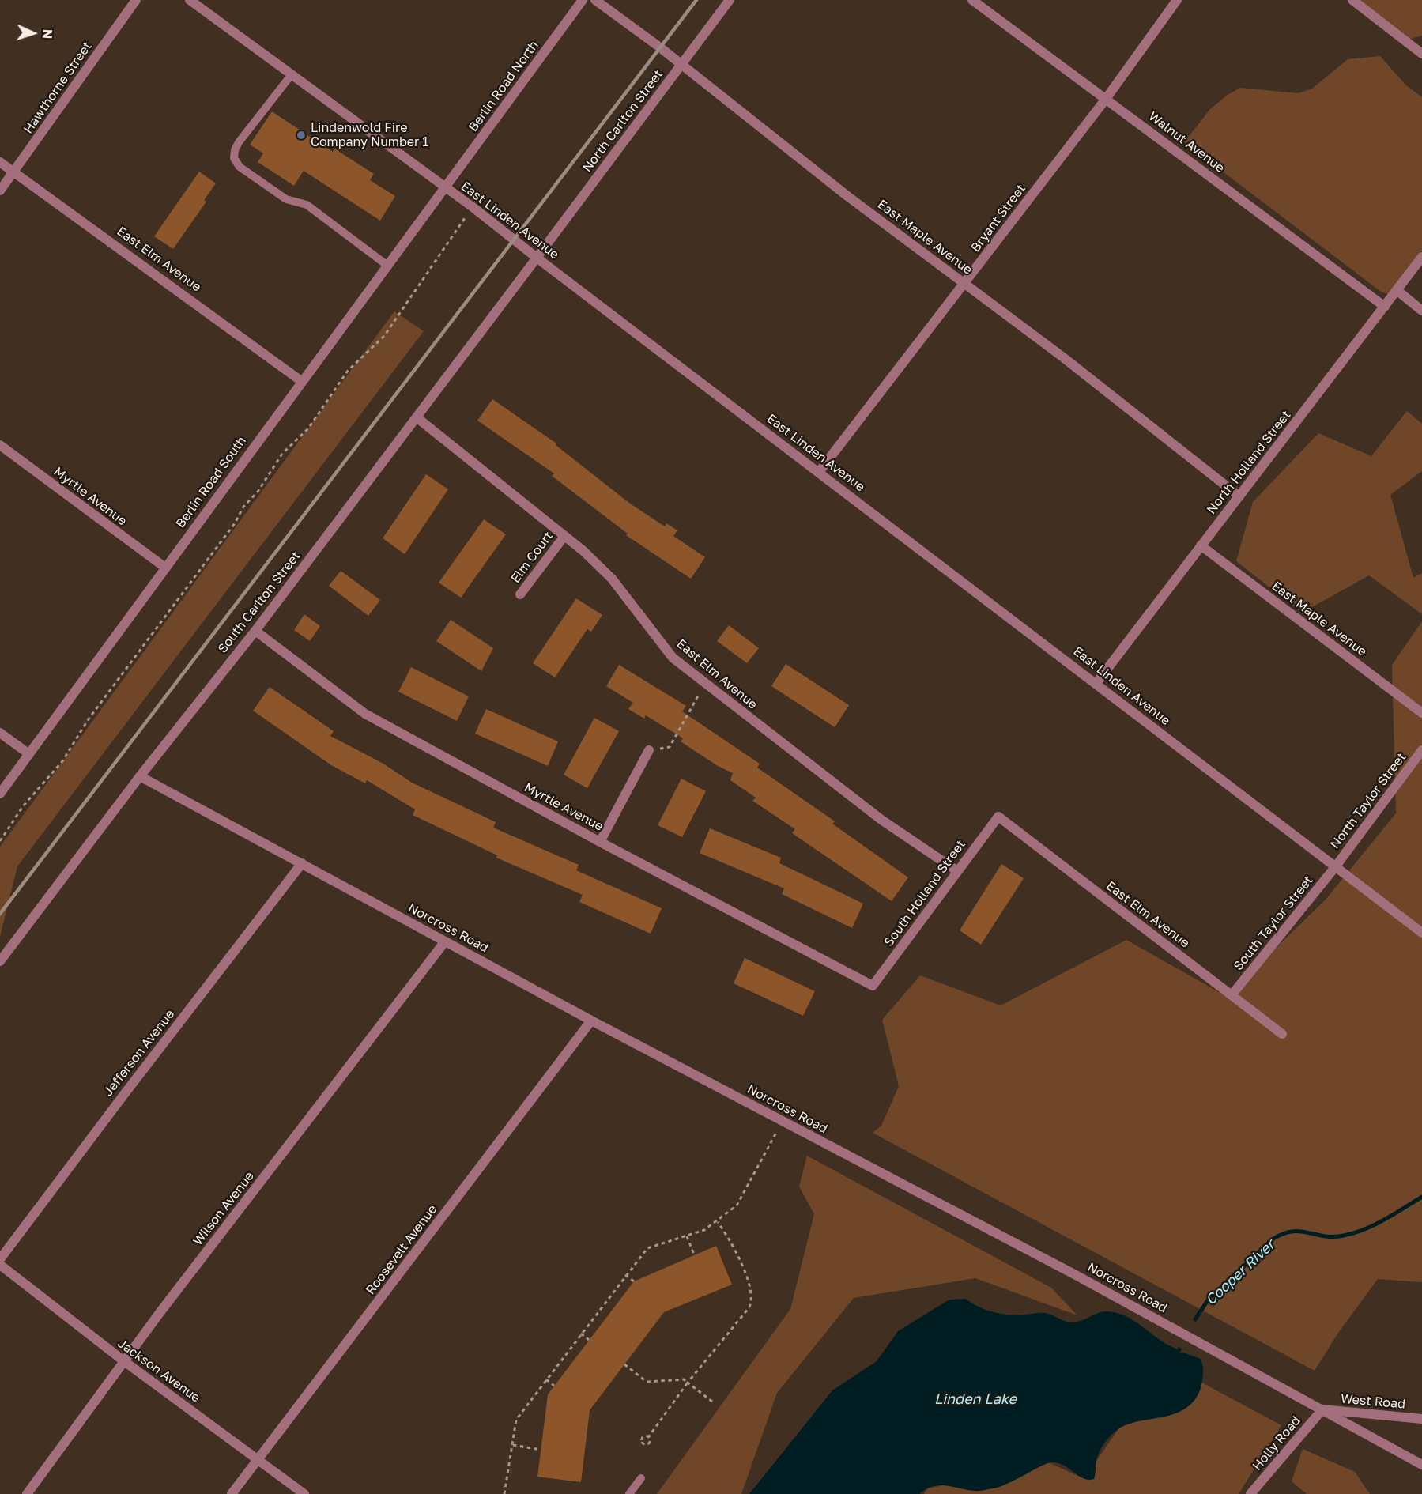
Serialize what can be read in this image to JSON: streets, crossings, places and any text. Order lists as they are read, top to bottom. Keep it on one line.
{"streets":{"street":["Berlin Road North","Hawthorne Street","North Carlton Street","Walnut Avenue","Bryant Street","East Linden Avenue","East Maple Avenue","East Elm Avenue","North Holland Street","Berlin Road South","Myrtle Avenue","Elm Court","South Carlton Street","North Taylor Street","South Holland Street","South Taylor Street","Norcross Road","Jefferson Avenue","Wilson Avenue","Roosevelt Avenue","Jackson Avenue","West Road","Holly Road"]},"crossings":[["Berlin Road North","East Linden Avenue"],["Berlin Road North","Berlin Road South"],["Hawthorne Street","East Elm Avenue"],["North Carlton Street","East Linden Avenue"],["North Carlton Street","East Maple Avenue"],["North Carlton Street","South Carlton Street"],["Walnut Avenue","Bryant Street"],["Walnut Avenue","North Holland Street"],["Bryant Street","East Linden Avenue"],["Bryant Street","East Maple Avenue"],["East Linden Avenue","North Holland Street"],["East Linden Avenue","Berlin Road South"],["East Linden Avenue","South Carlton Street"],["East Linden Avenue","North Taylor Street"],["East Linden Avenue","South Taylor Street"],["East Maple Avenue","North Holland Street"],["East Elm Avenue","Berlin Road South"],["East Elm Avenue","Elm Court"],["East Elm Avenue","South Carlton Street"],["East Elm Avenue","South Holland Street"],["East Elm Avenue","South Taylor Street"],["Berlin Road South","Myrtle Avenue"],["Myrtle Avenue","South Carlton Street"],["Myrtle Avenue","South Holland Street"],["South Carlton Street","Norcross Road"],["North Taylor Street","South Taylor Street"],["Norcross Road","Jefferson Avenue"],["Norcross Road","Wilson Avenue"],["Norcross Road","Roosevelt Avenue"],["Norcross Road","West Road"],["Norcross Road","Holly Road"],["Wilson Avenue","Jackson Avenue"],["Roosevelt Avenue","Jackson Avenue"],["West Road","Holly Road"]],"water":["Cooper River","Linden Lake"],"places":["Lindenwold Fire Company Number 1"],"north":"right"}
